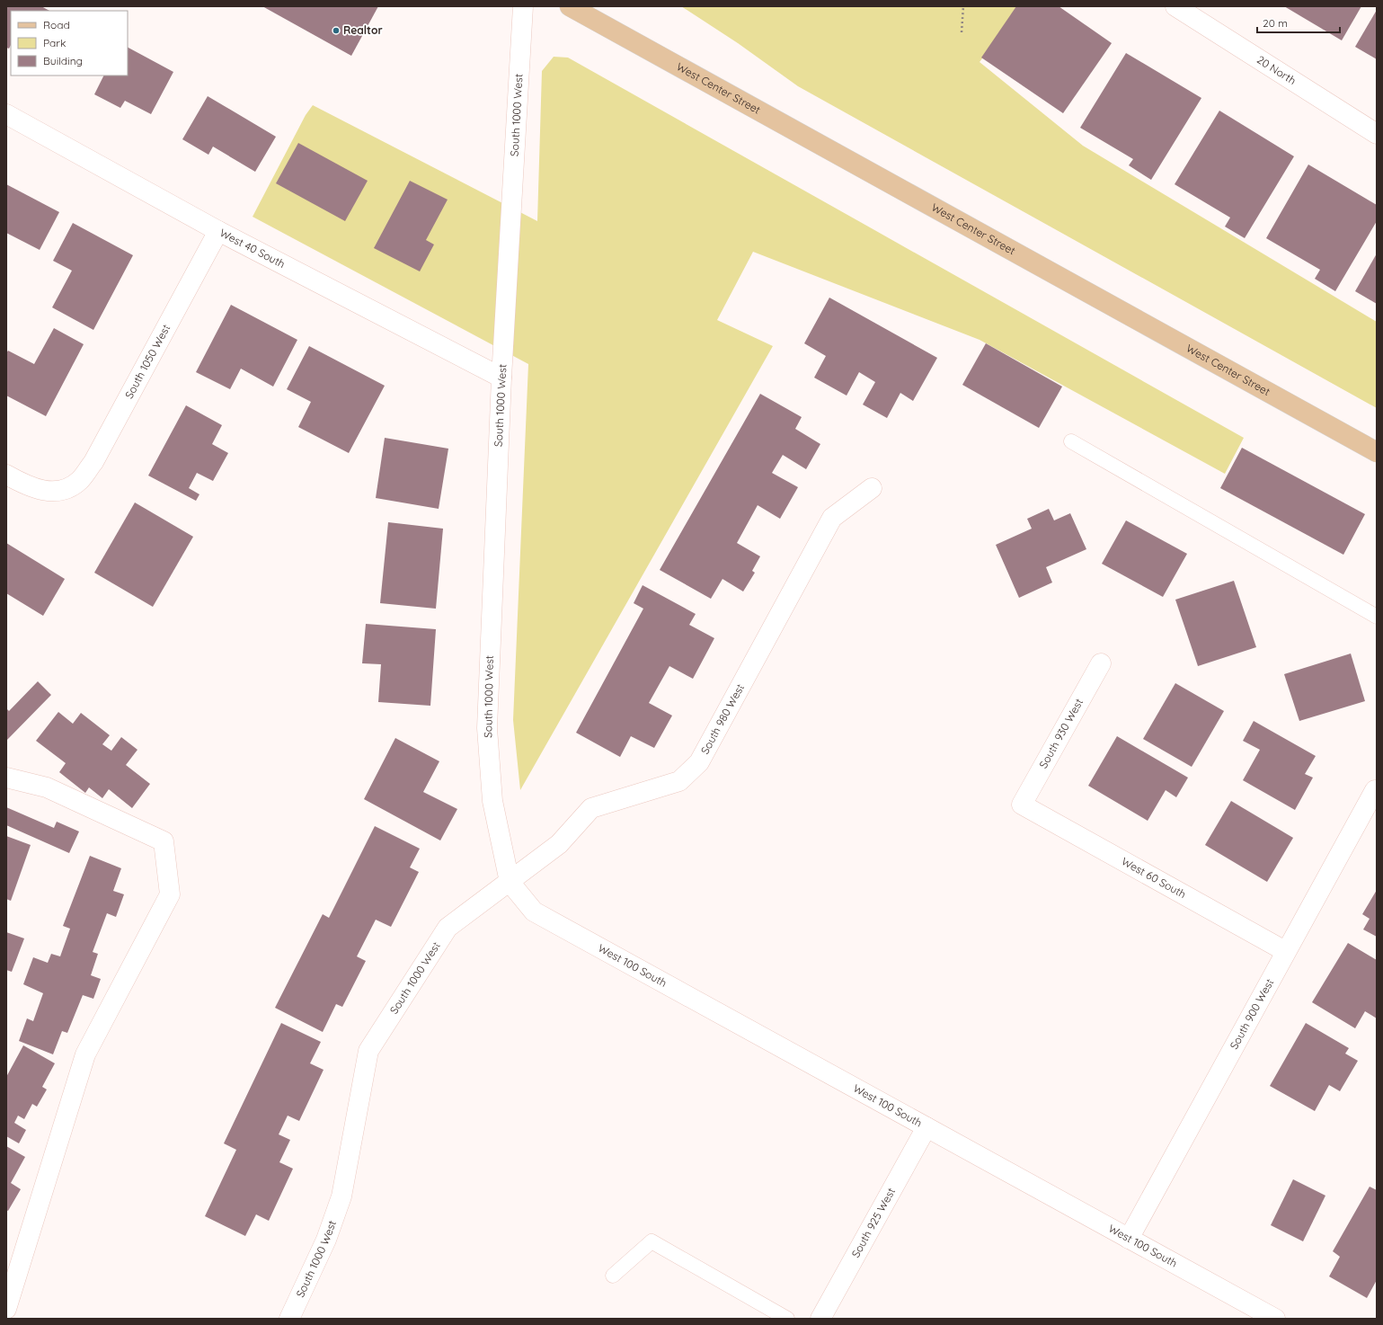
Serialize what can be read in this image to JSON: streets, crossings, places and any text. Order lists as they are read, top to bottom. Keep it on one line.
{"streets":{"main road":["West Center Street"],"street":["20 North","South 1000 West","West 40 South","South 1050 West","South 980 West","South 930 West","West 60 South","West 100 South","South 900 West","South 925 West"]},"crossings":[["South 1000 West","West 40 South"],["South 1000 West","South 980 West"],["South 1000 West","West 100 South"],["West 40 South","South 1050 West"],["South 980 West","West 100 South"],["South 930 West","West 60 South"],["West 60 South","South 900 West"],["West 100 South","South 900 West"],["West 100 South","South 925 West"]],"places":["Realtor"],"legend":["Road","Park","Building"],"scale_bar":"20 m"}
